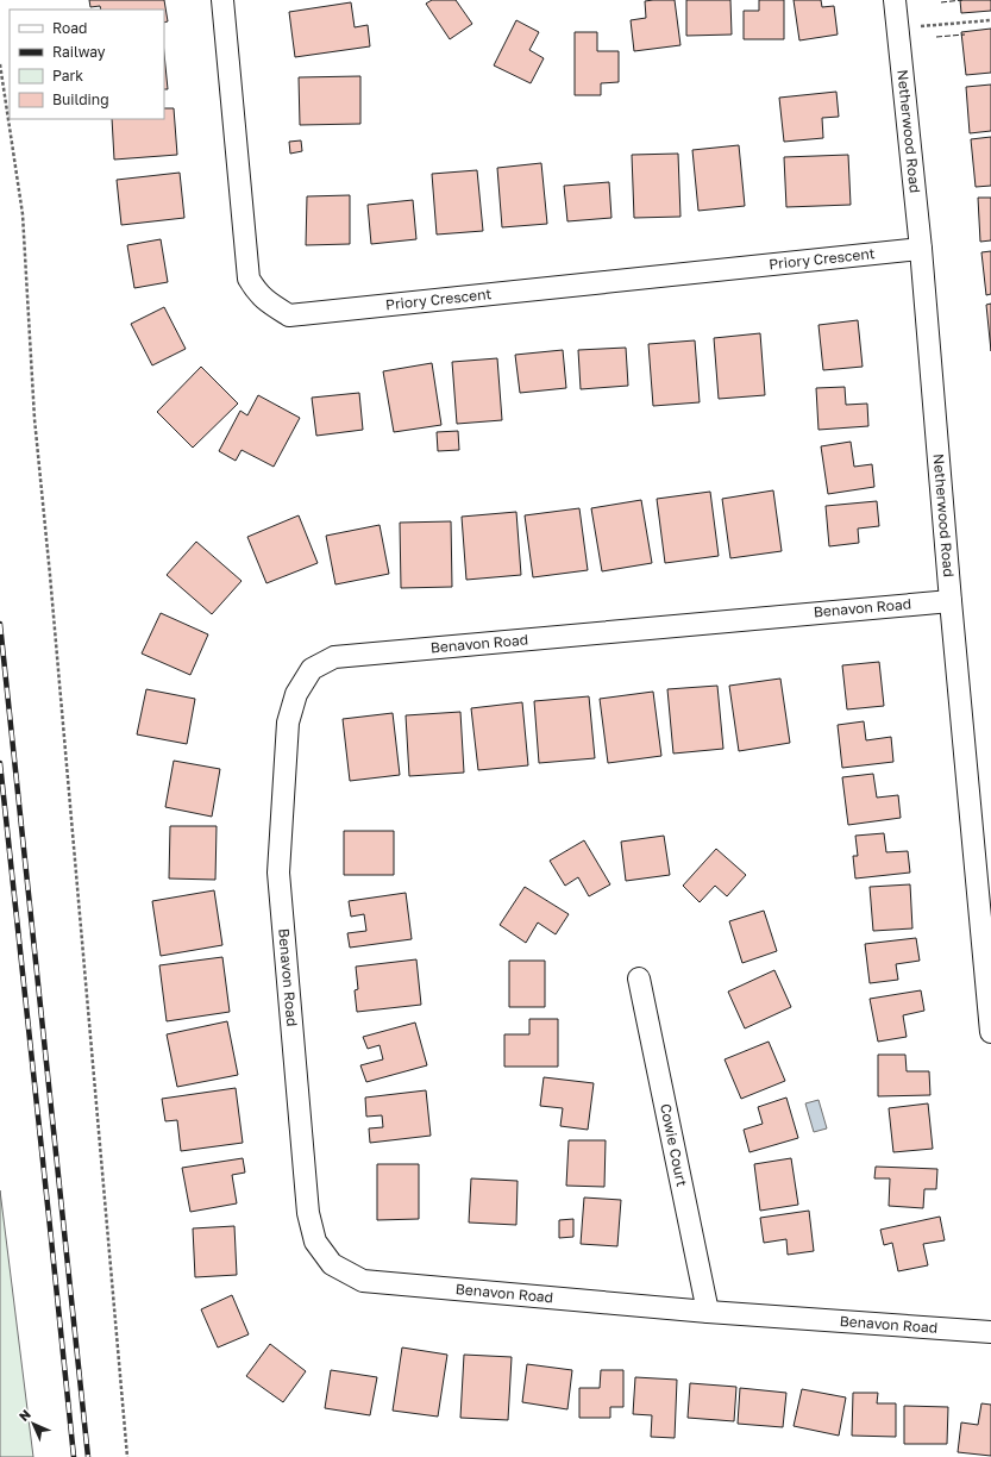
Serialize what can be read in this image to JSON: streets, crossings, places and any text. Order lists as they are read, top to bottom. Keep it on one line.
{"streets":{"street":["Netherwood Road","Priory Crescent","Benavon Road","Cowie Court"]},"crossings":[["Netherwood Road","Priory Crescent"],["Netherwood Road","Benavon Road"],["Benavon Road","Cowie Court"]],"legend":["Road","Railway","Park","Building"],"north":"top left"}
